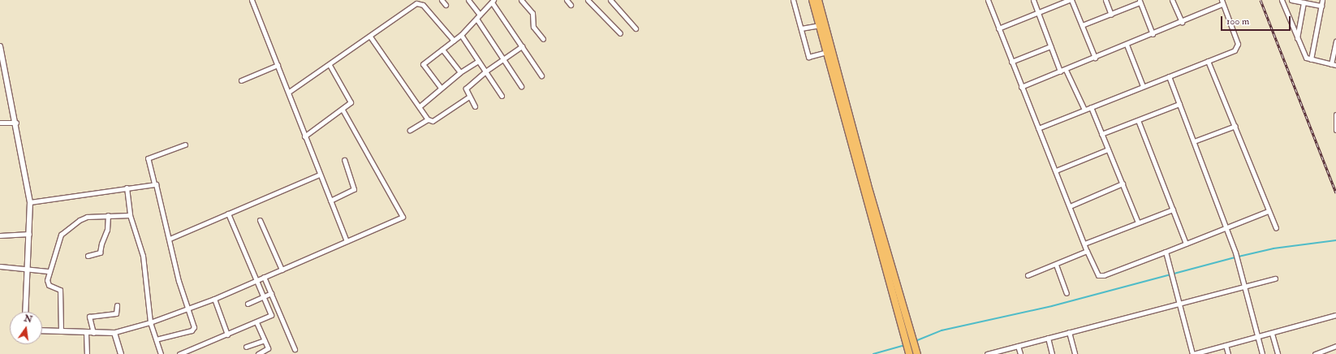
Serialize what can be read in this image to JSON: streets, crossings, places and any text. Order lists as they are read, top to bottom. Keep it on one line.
{"scale_bar":"100 m","north":"top"}
